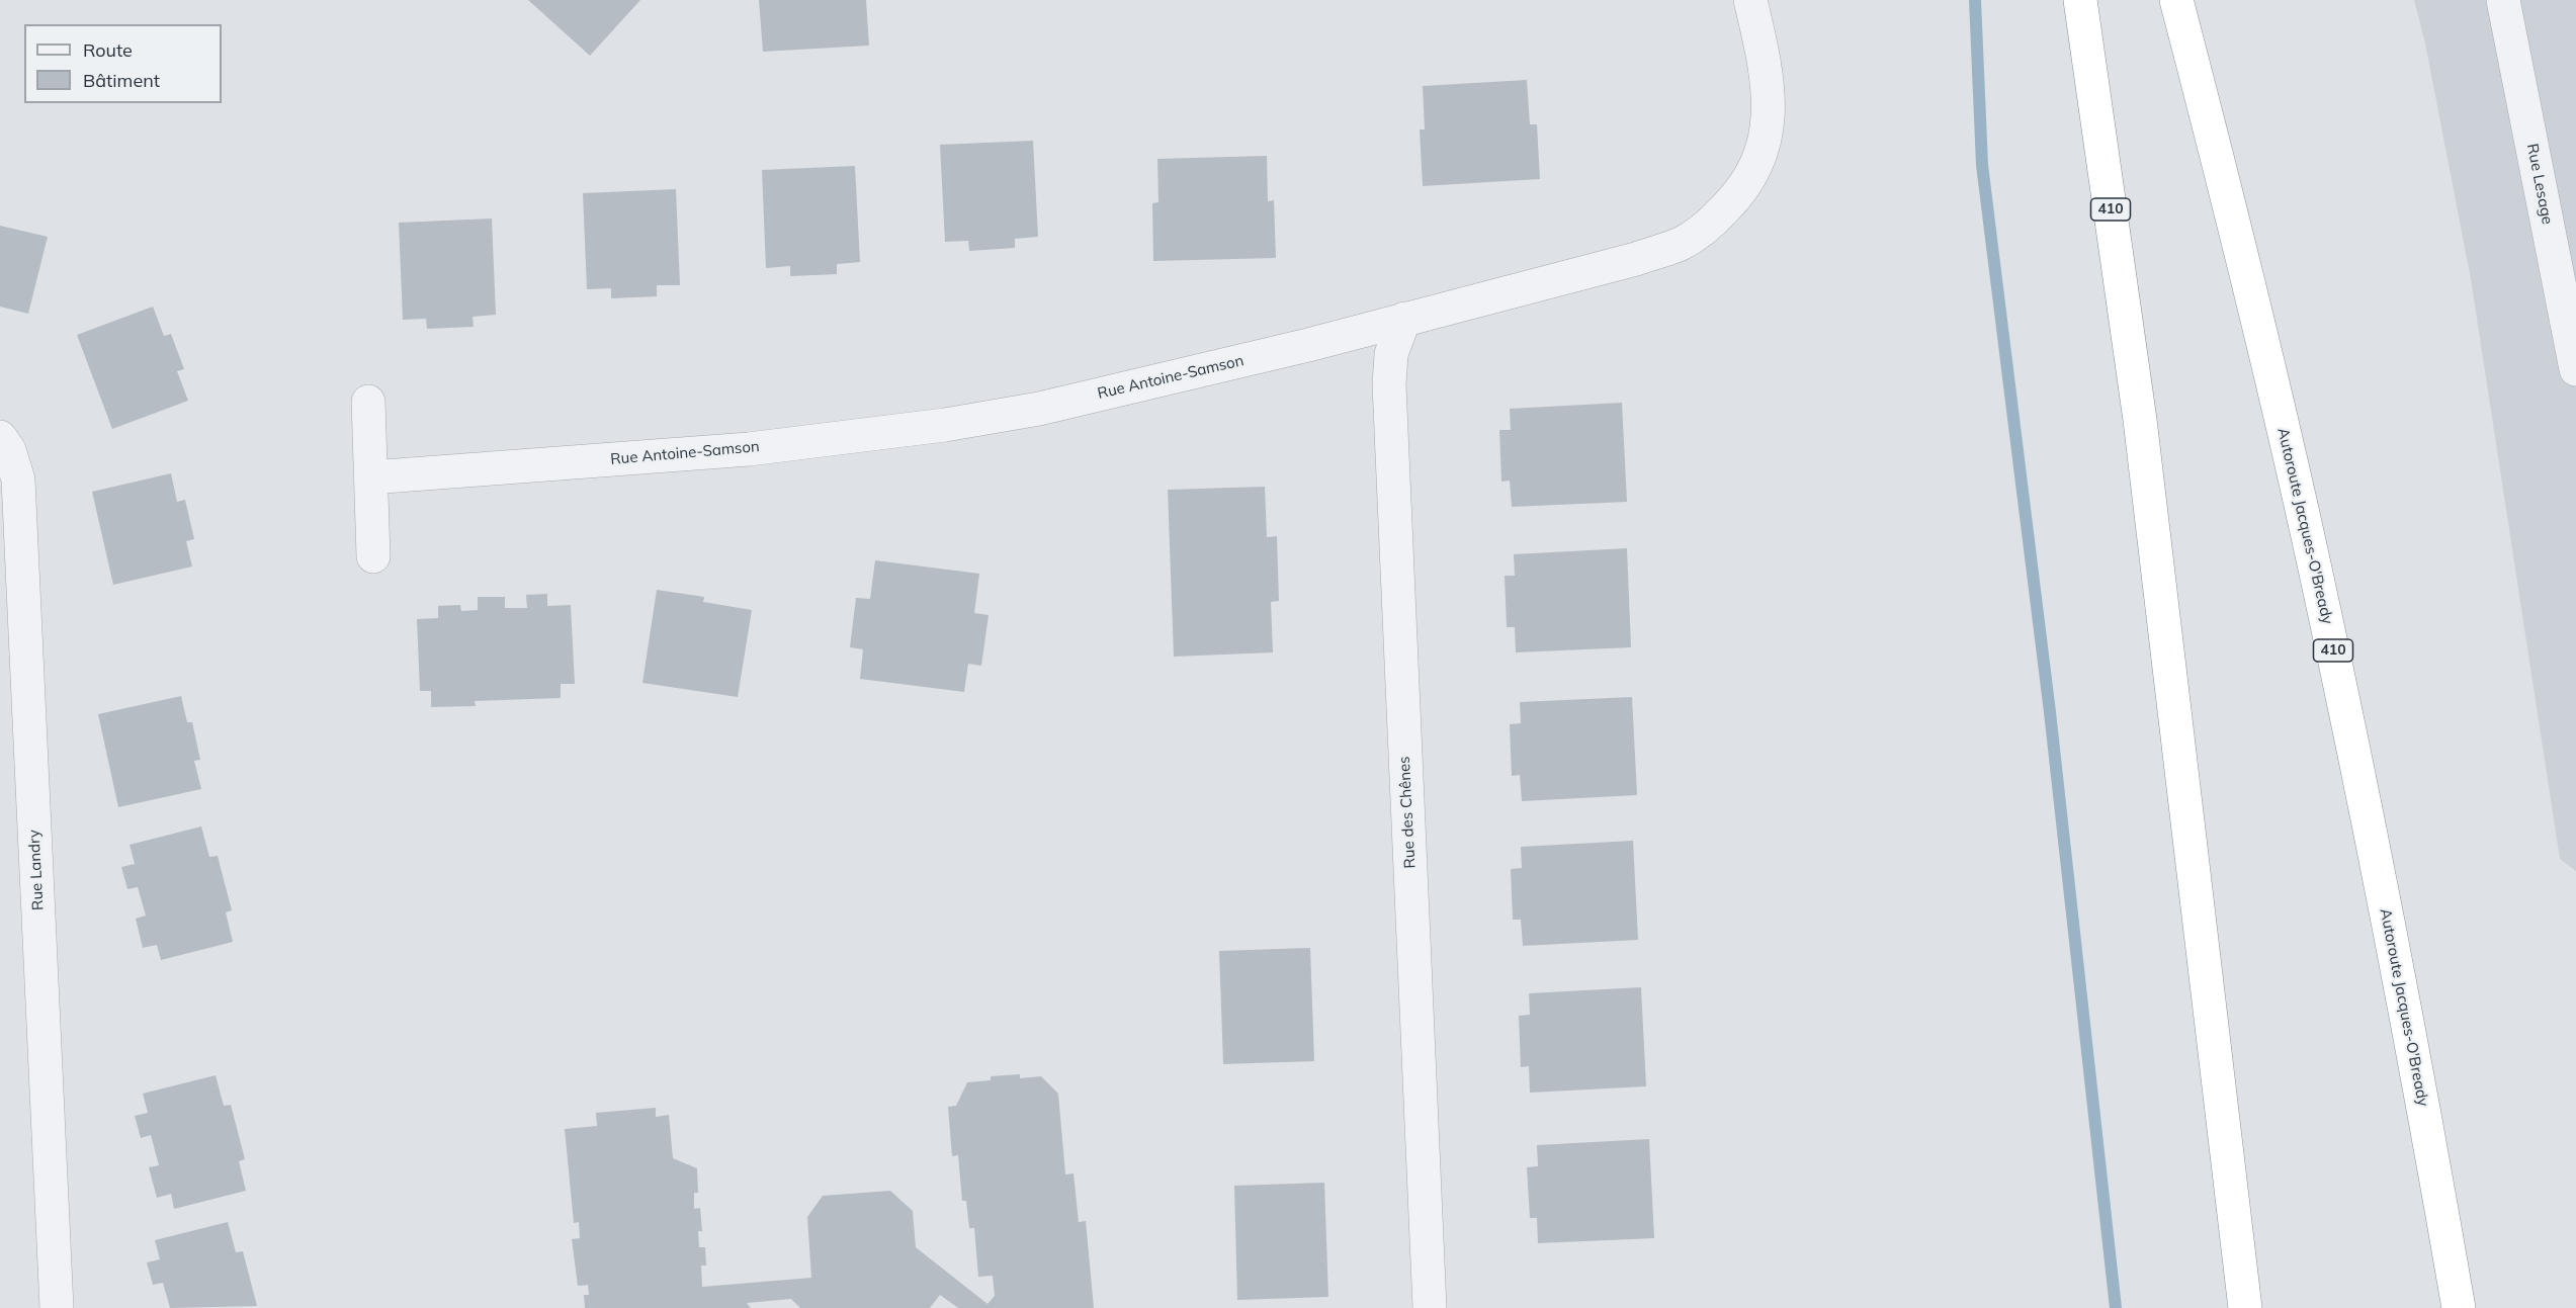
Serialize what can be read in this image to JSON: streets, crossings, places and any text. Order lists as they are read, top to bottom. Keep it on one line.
{"streets":{"highway":["410","Autoroute Jacques-O'Bready"],"street":["Rue Lesage","Rue Antoine-Samson","Rue des Chênes","Rue Landry"]},"crossings":[["Rue Antoine-Samson","Rue des Chênes"]],"legend":["Route","Bâtiment"]}
